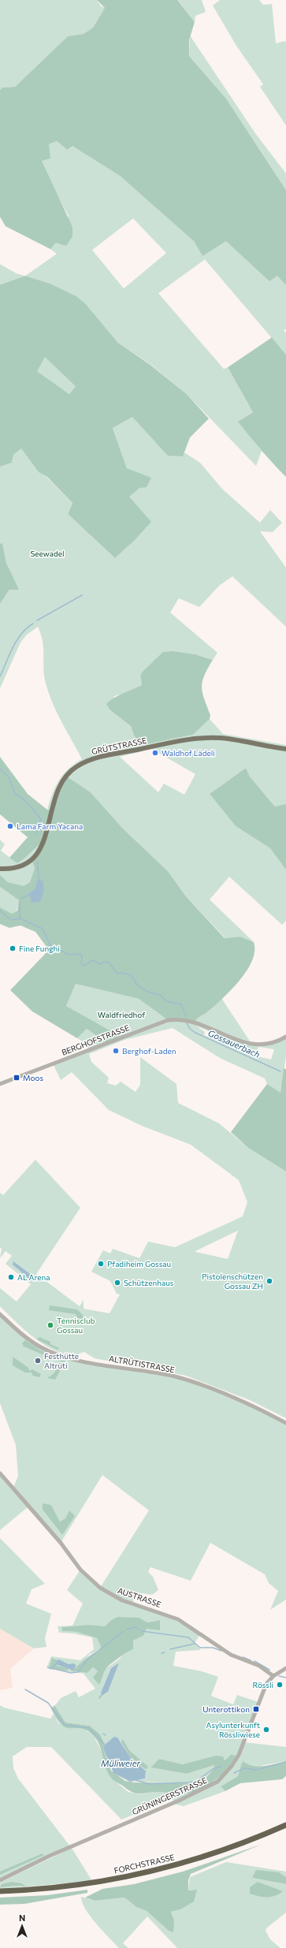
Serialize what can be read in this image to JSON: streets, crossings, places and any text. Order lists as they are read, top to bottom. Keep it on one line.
{"streets":{"highway":["FORCHSTRASSE"],"main road":["GRÜTSTRASSE"],"street":["BERGHOFSTRASSE","ALTRÜTISTRASSE","AUSTRASSE","GRÜNINGERSTRASSE"]},"crossings":[["AUSTRASSE","GRÜNINGERSTRASSE"]],"water":["Gossauerbach","Müliweier"],"parks":["Seewadel","Waldfriedhof"],"places":{"other":["Waldhof Lädeli","Lama Farm Yacana","Fine Funghi","Berghof-Laden","Pfadiheim Gossau","AL Arena","Pistolenschützen Gossau ZH","Schützenhaus","Tennisclub Gossau","Festhütte Altrüti","Rössli","Asylunterkunft Rössliwiese"],"transit":["Moos","Unterottikon"]},"north":"top"}
